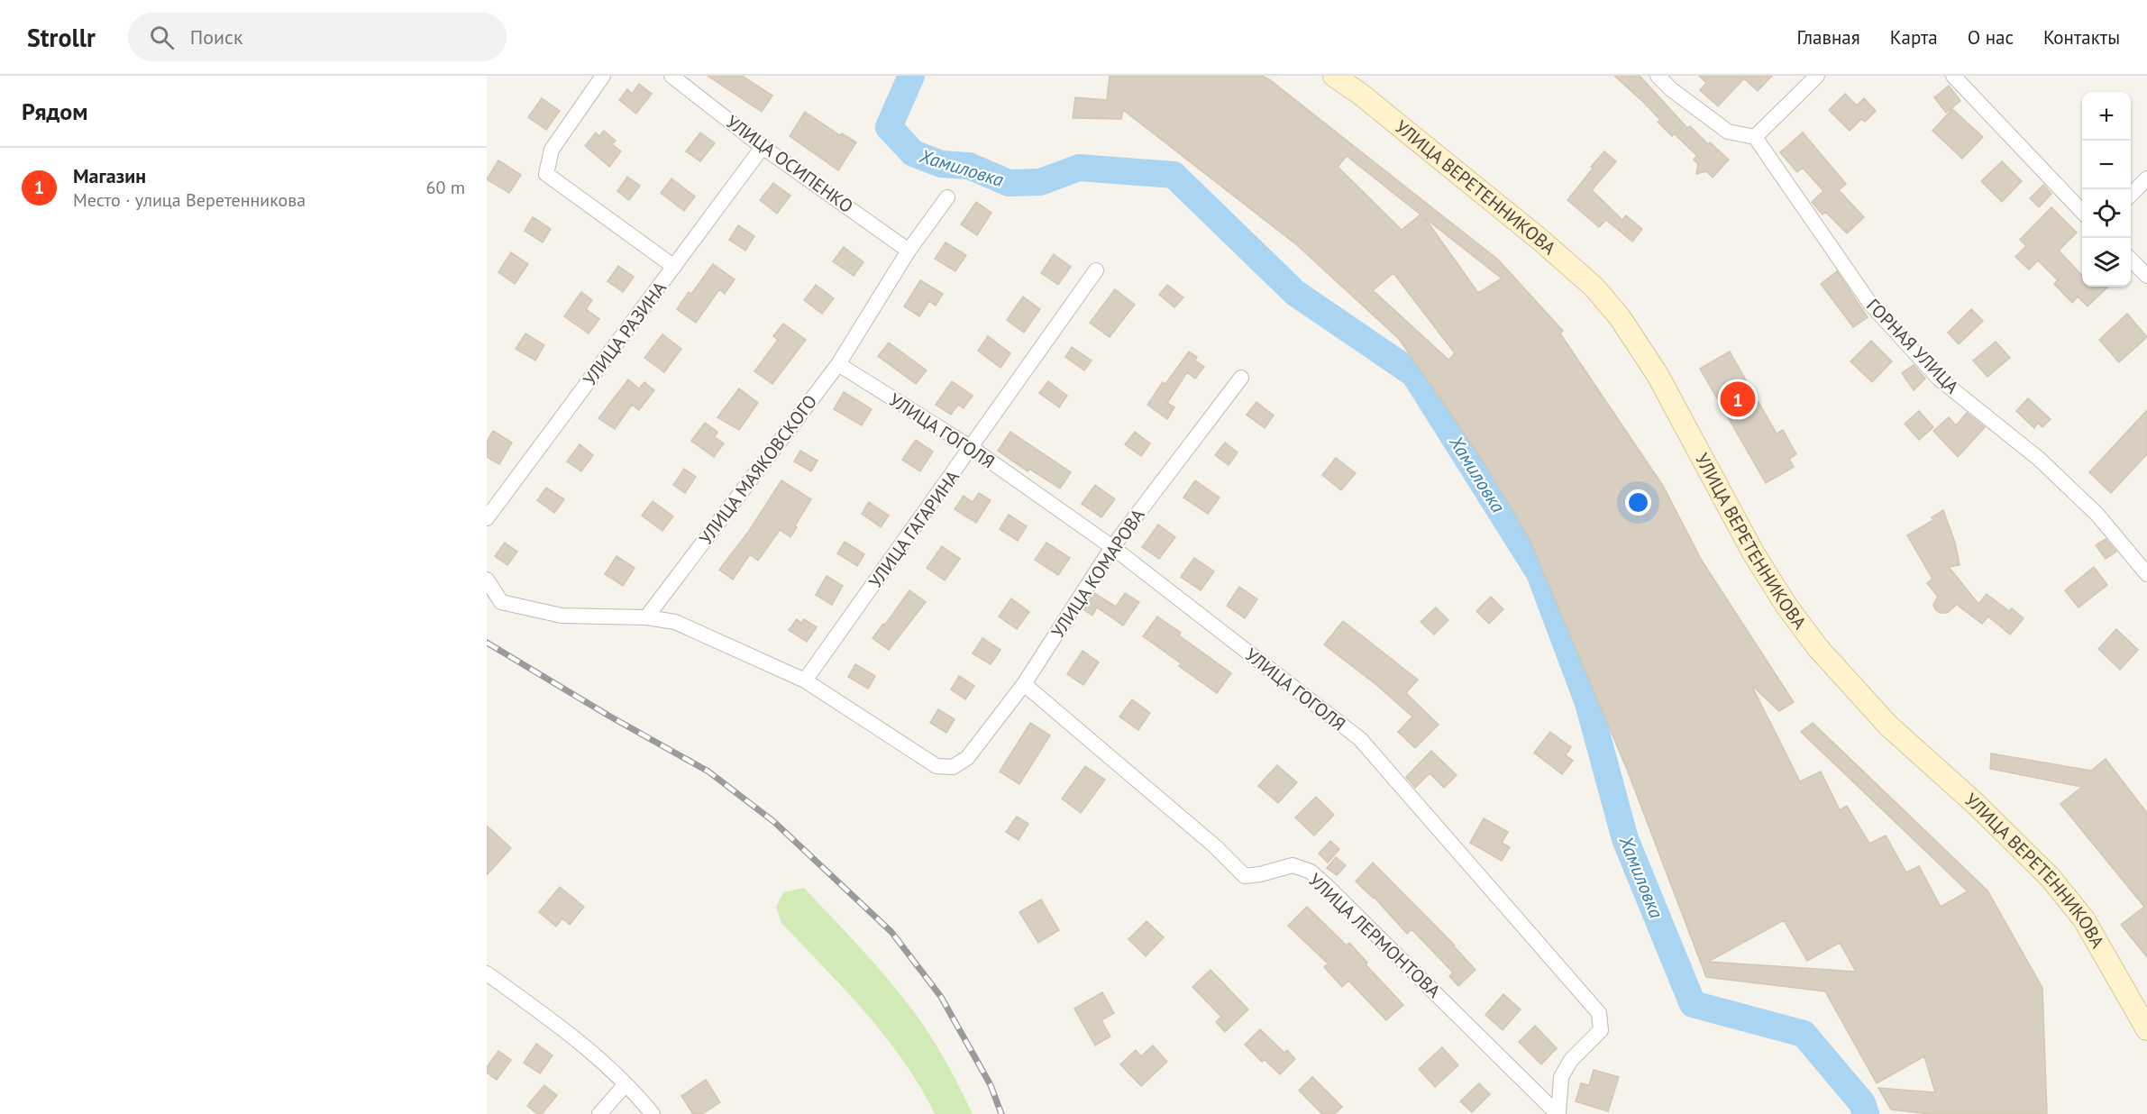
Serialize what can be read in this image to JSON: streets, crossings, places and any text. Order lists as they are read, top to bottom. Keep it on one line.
{"streets":{"main road":["УЛИЦА ВЕРЕТЕННИКОВА"],"street":["УЛИЦА ОСИПЕНКО","УЛИЦА РАЗИНА","ГОРНАЯ УЛИЦА","УЛИЦА ГОГОЛЯ","УЛИЦА МАЯКОВСКОГО","УЛИЦА ГАГАРИНА","УЛИЦА КОМАРОВА","УЛИЦА ЛЕРМОНТОВА"]},"crossings":[["УЛИЦА ОСИПЕНКО","УЛИЦА РАЗИНА"],["УЛИЦА ОСИПЕНКО","УЛИЦА МАЯКОВСКОГО"],["УЛИЦА ГОГОЛЯ","УЛИЦА МАЯКОВСКОГО"],["УЛИЦА ГОГОЛЯ","УЛИЦА ГАГАРИНА"],["УЛИЦА ГОГОЛЯ","УЛИЦА КОМАРОВА"],["УЛИЦА ГОГОЛЯ","УЛИЦА ЛЕРМОНТОВА"],["УЛИЦА ГАГАРИНА","УЛИЦА КОМАРОВА"],["УЛИЦА КОМАРОВА","УЛИЦА ЛЕРМОНТОВА"]],"water":["Хамиловка"],"page":{"header":"Strollr","search":"Поиск","nav":["Главная","Карта","О нас","Контакты"],"heading":"Рядом","map_buttons":["+","−"],"list":[{"mark":"1","name":"Магазин","note":"Место · улица Веретенникова","value":"60 m"}],"pins":"1"}}
